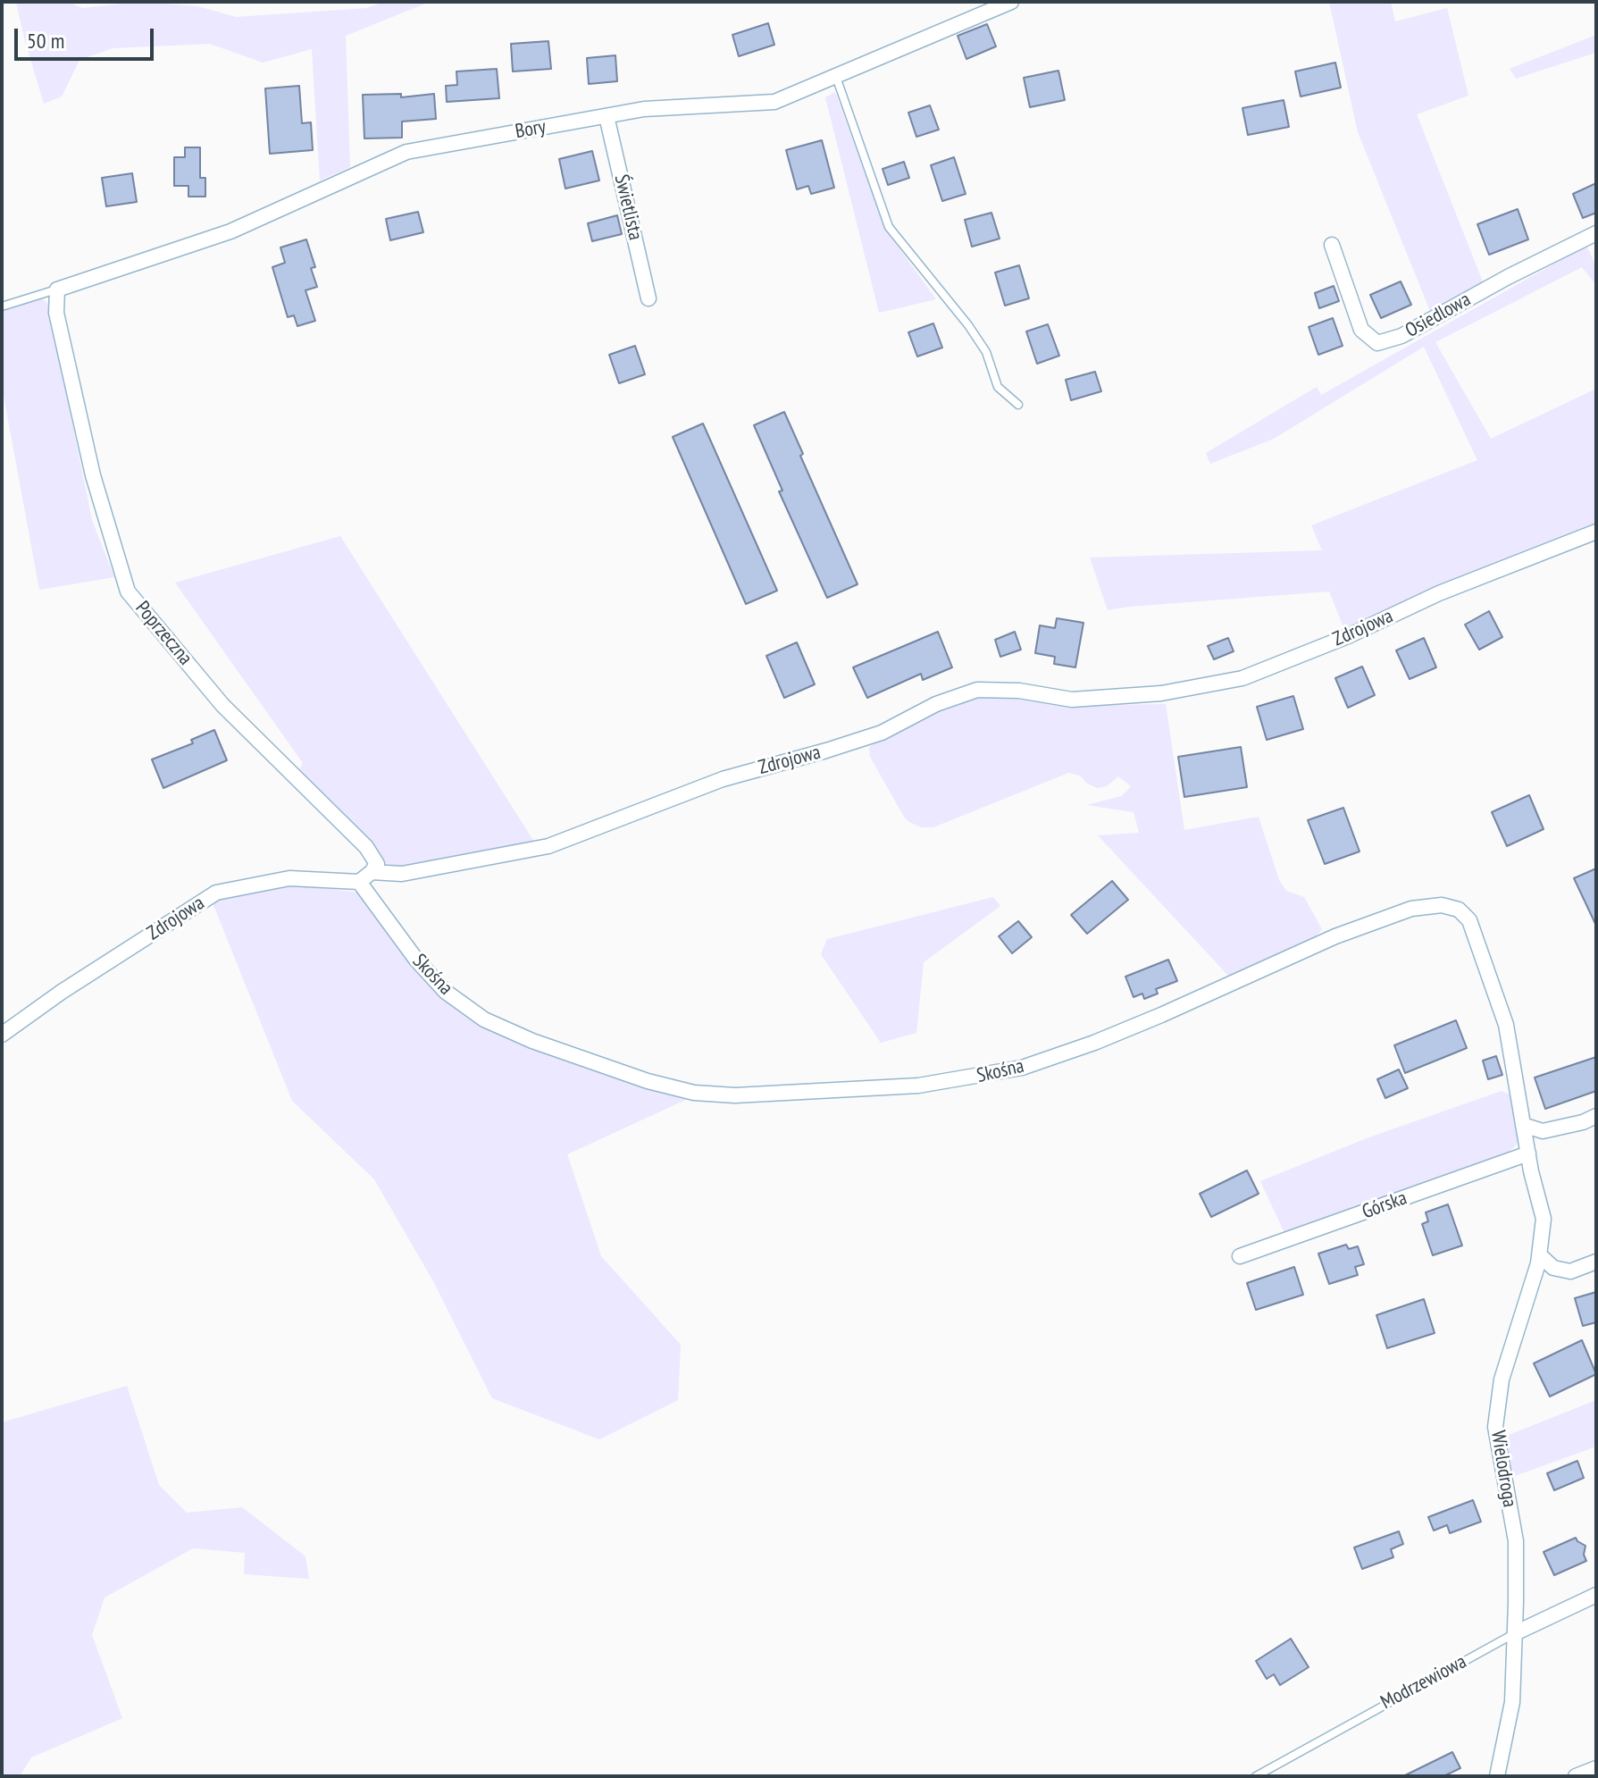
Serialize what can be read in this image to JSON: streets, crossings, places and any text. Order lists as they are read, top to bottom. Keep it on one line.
{"streets":{"street":["Bory","Świetlista","Osiedlowa","Zdrojowa","Poprzeczna","Skośna","Górska","Wielodroga","Modrzewiowa"]},"crossings":[["Bory","Świetlista"],["Bory","Poprzeczna"],["Zdrojowa","Poprzeczna"],["Zdrojowa","Skośna"],["Skośna","Wielodroga"],["Górska","Wielodroga"],["Wielodroga","Modrzewiowa"]],"scale_bar":"50 m"}
